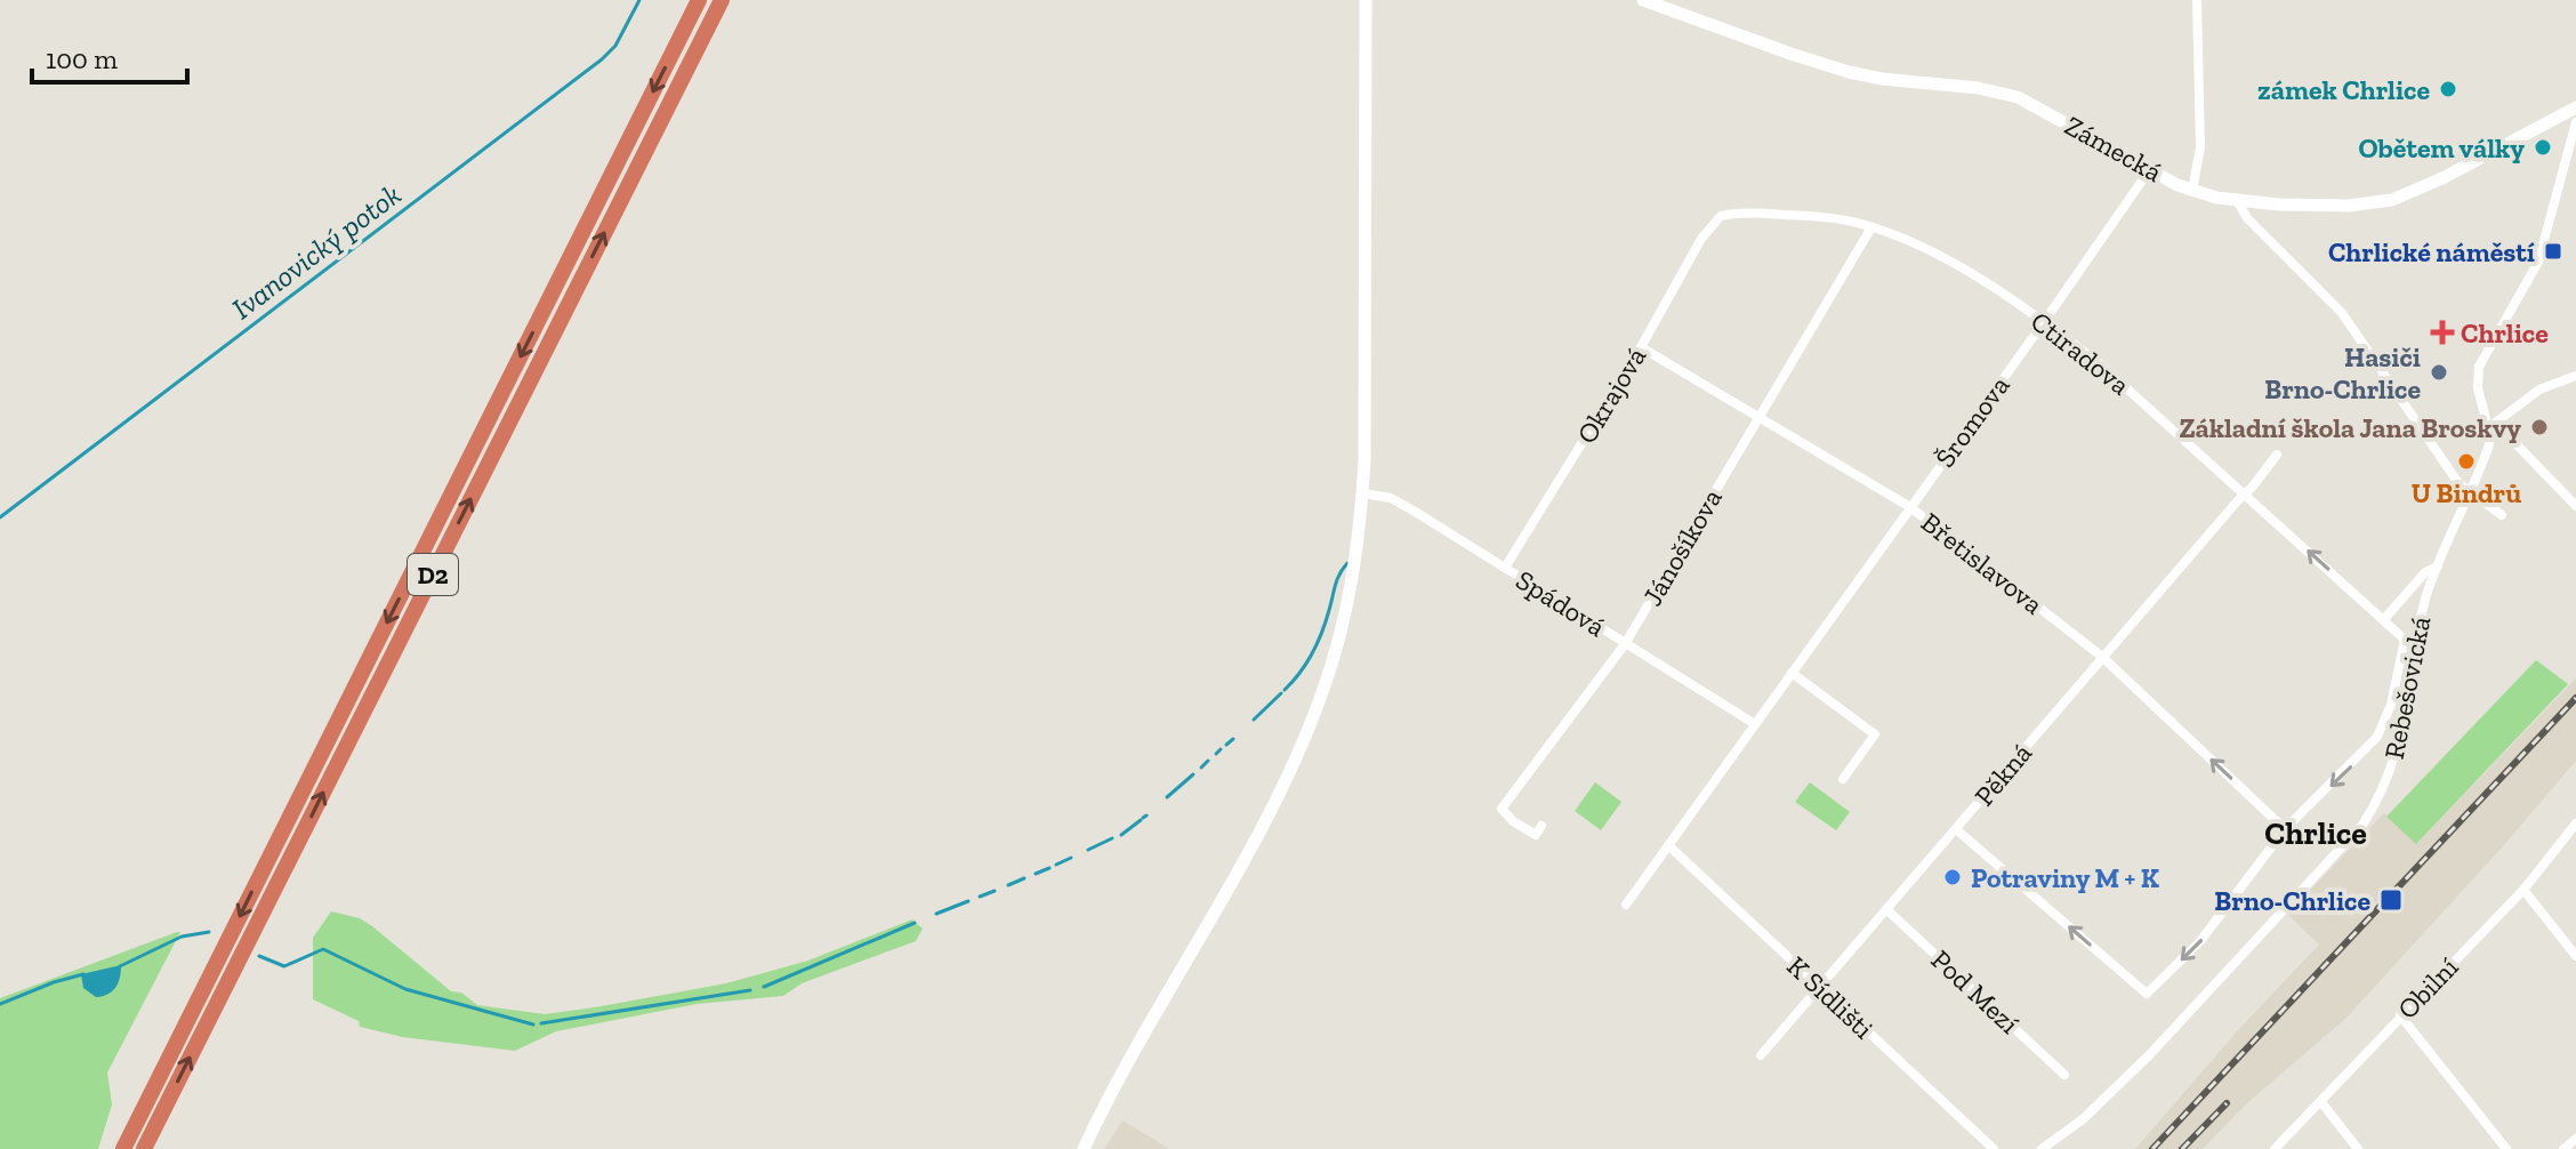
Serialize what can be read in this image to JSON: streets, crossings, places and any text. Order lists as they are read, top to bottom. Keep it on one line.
{"streets":{"highway":["D2"],"street":["Zámecká","Ctiradova","Okrajová","Šromova","Jánošíkova","Břetislavova","Spádová","Rebešovická","Pěkná","Obilní","Pod Mezí","K Sídlišti"]},"crossings":[["Zámecká","Šromova"],["Ctiradova","Okrajová"],["Ctiradova","Šromova"],["Ctiradova","Jánošíkova"],["Ctiradova","Pěkná"],["Okrajová","Břetislavova"],["Okrajová","Spádová"],["Šromova","Břetislavova"],["Šromova","Spádová"],["Šromova","K Sídlišti"],["Jánošíkova","Břetislavova"],["Jánošíkova","Spádová"],["Břetislavova","Pěkná"],["Pěkná","Pod Mezí"],["Pěkná","K Sídlišti"]],"districts":["Chrlice"],"water":["Ivanovický potok"],"places":{"other":["zámek Chrlice","Obětem války","Hasiči Brno-Chrlice","Základní škola Jana Broskvy","U Bindrů","Potraviny M + K"],"transit":["Chrlické náměstí","Brno-Chrlice"],"health":["Chrlice"]},"scale_bar":"100 m"}
